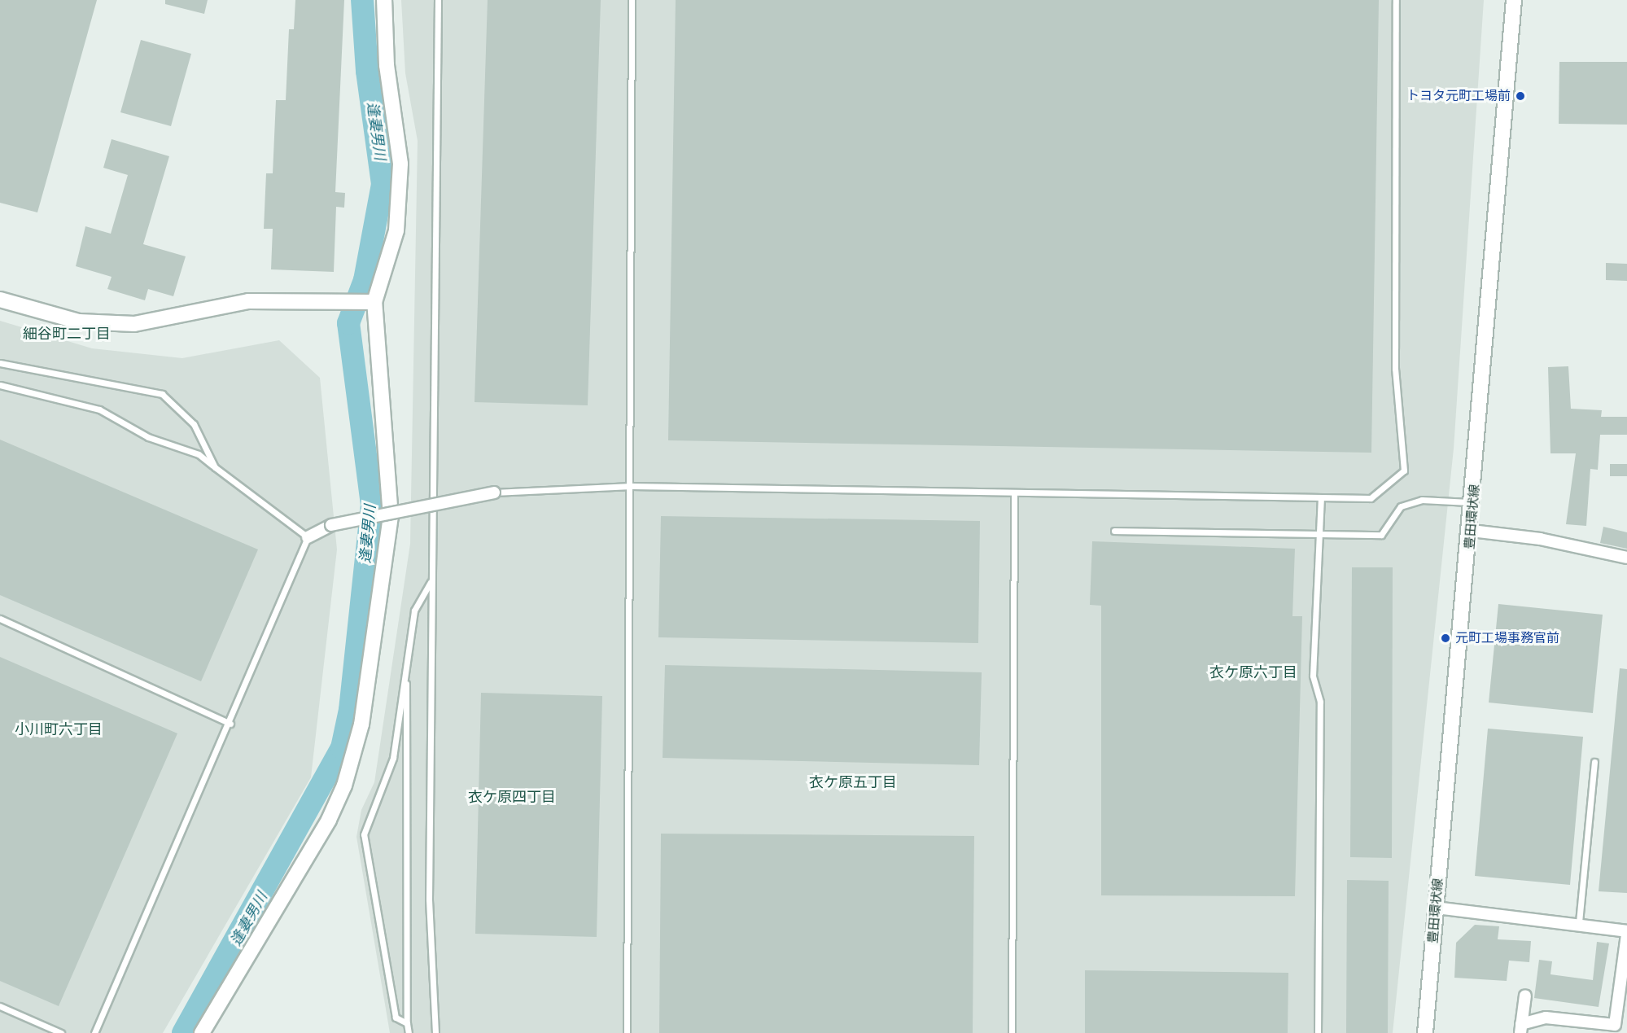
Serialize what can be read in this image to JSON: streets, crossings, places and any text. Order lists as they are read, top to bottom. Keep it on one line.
{"streets":{"street":["豊田環状線"]},"districts":["細谷町二丁目","衣ケ原六丁目","小川町六丁目","衣ケ原五丁目","衣ケ原四丁目"],"water":["逢妻男川"],"places":["トヨタ元町工場前","元町工場事務官前"]}
